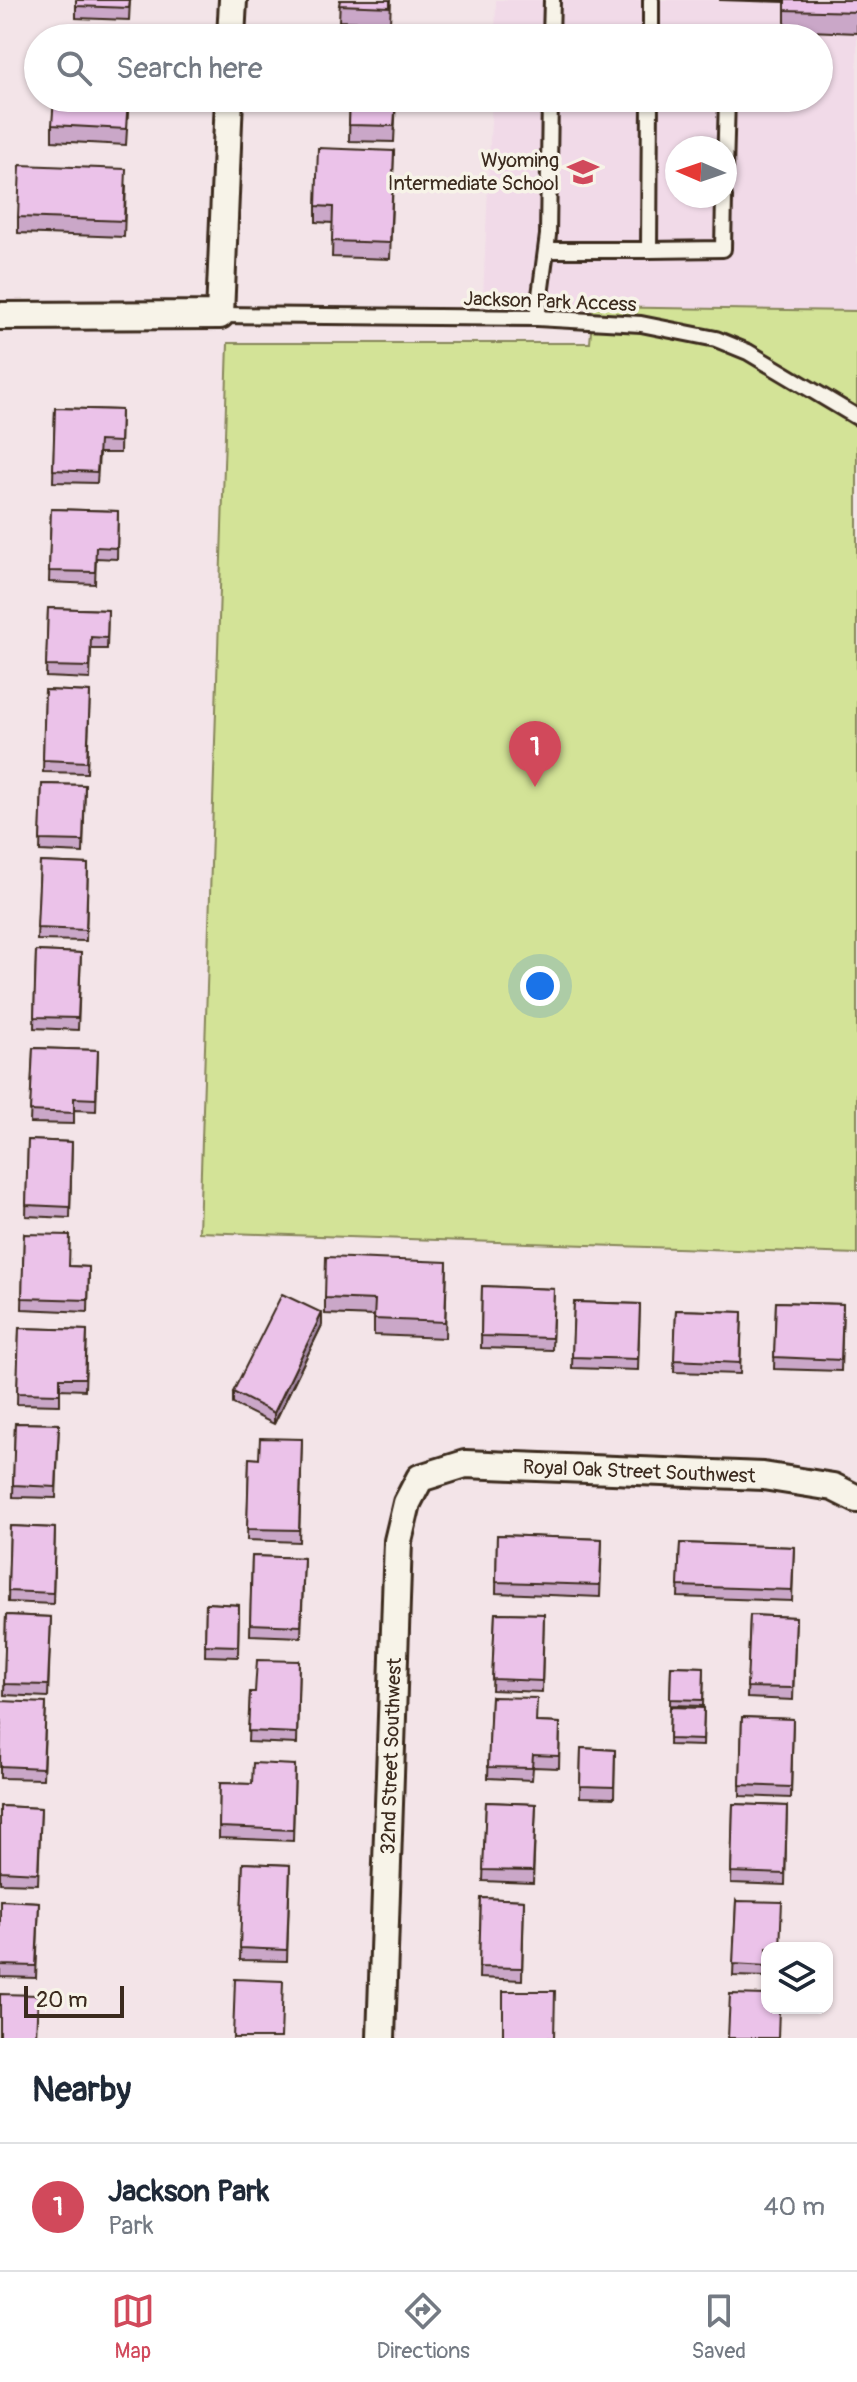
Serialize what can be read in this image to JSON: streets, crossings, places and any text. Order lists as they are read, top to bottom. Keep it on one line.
{"streets":{"street":["Royal Oak Street Southwest","32nd Street Southwest"],"lane":["Jackson Park Access"]},"crossings":[["Royal Oak Street Southwest","32nd Street Southwest"]],"places":{"school or university":["Wyoming Intermediate School"]},"scale_bar":"20 m","north":"left","page":{"search":"Search here","pins":"1","scale":"20 m","heading":"Nearby","list":[{"mark":"1","name":"Jackson Park","note":"Park","value":"40 m"}],"nav":["Map","Directions","Saved"]}}
